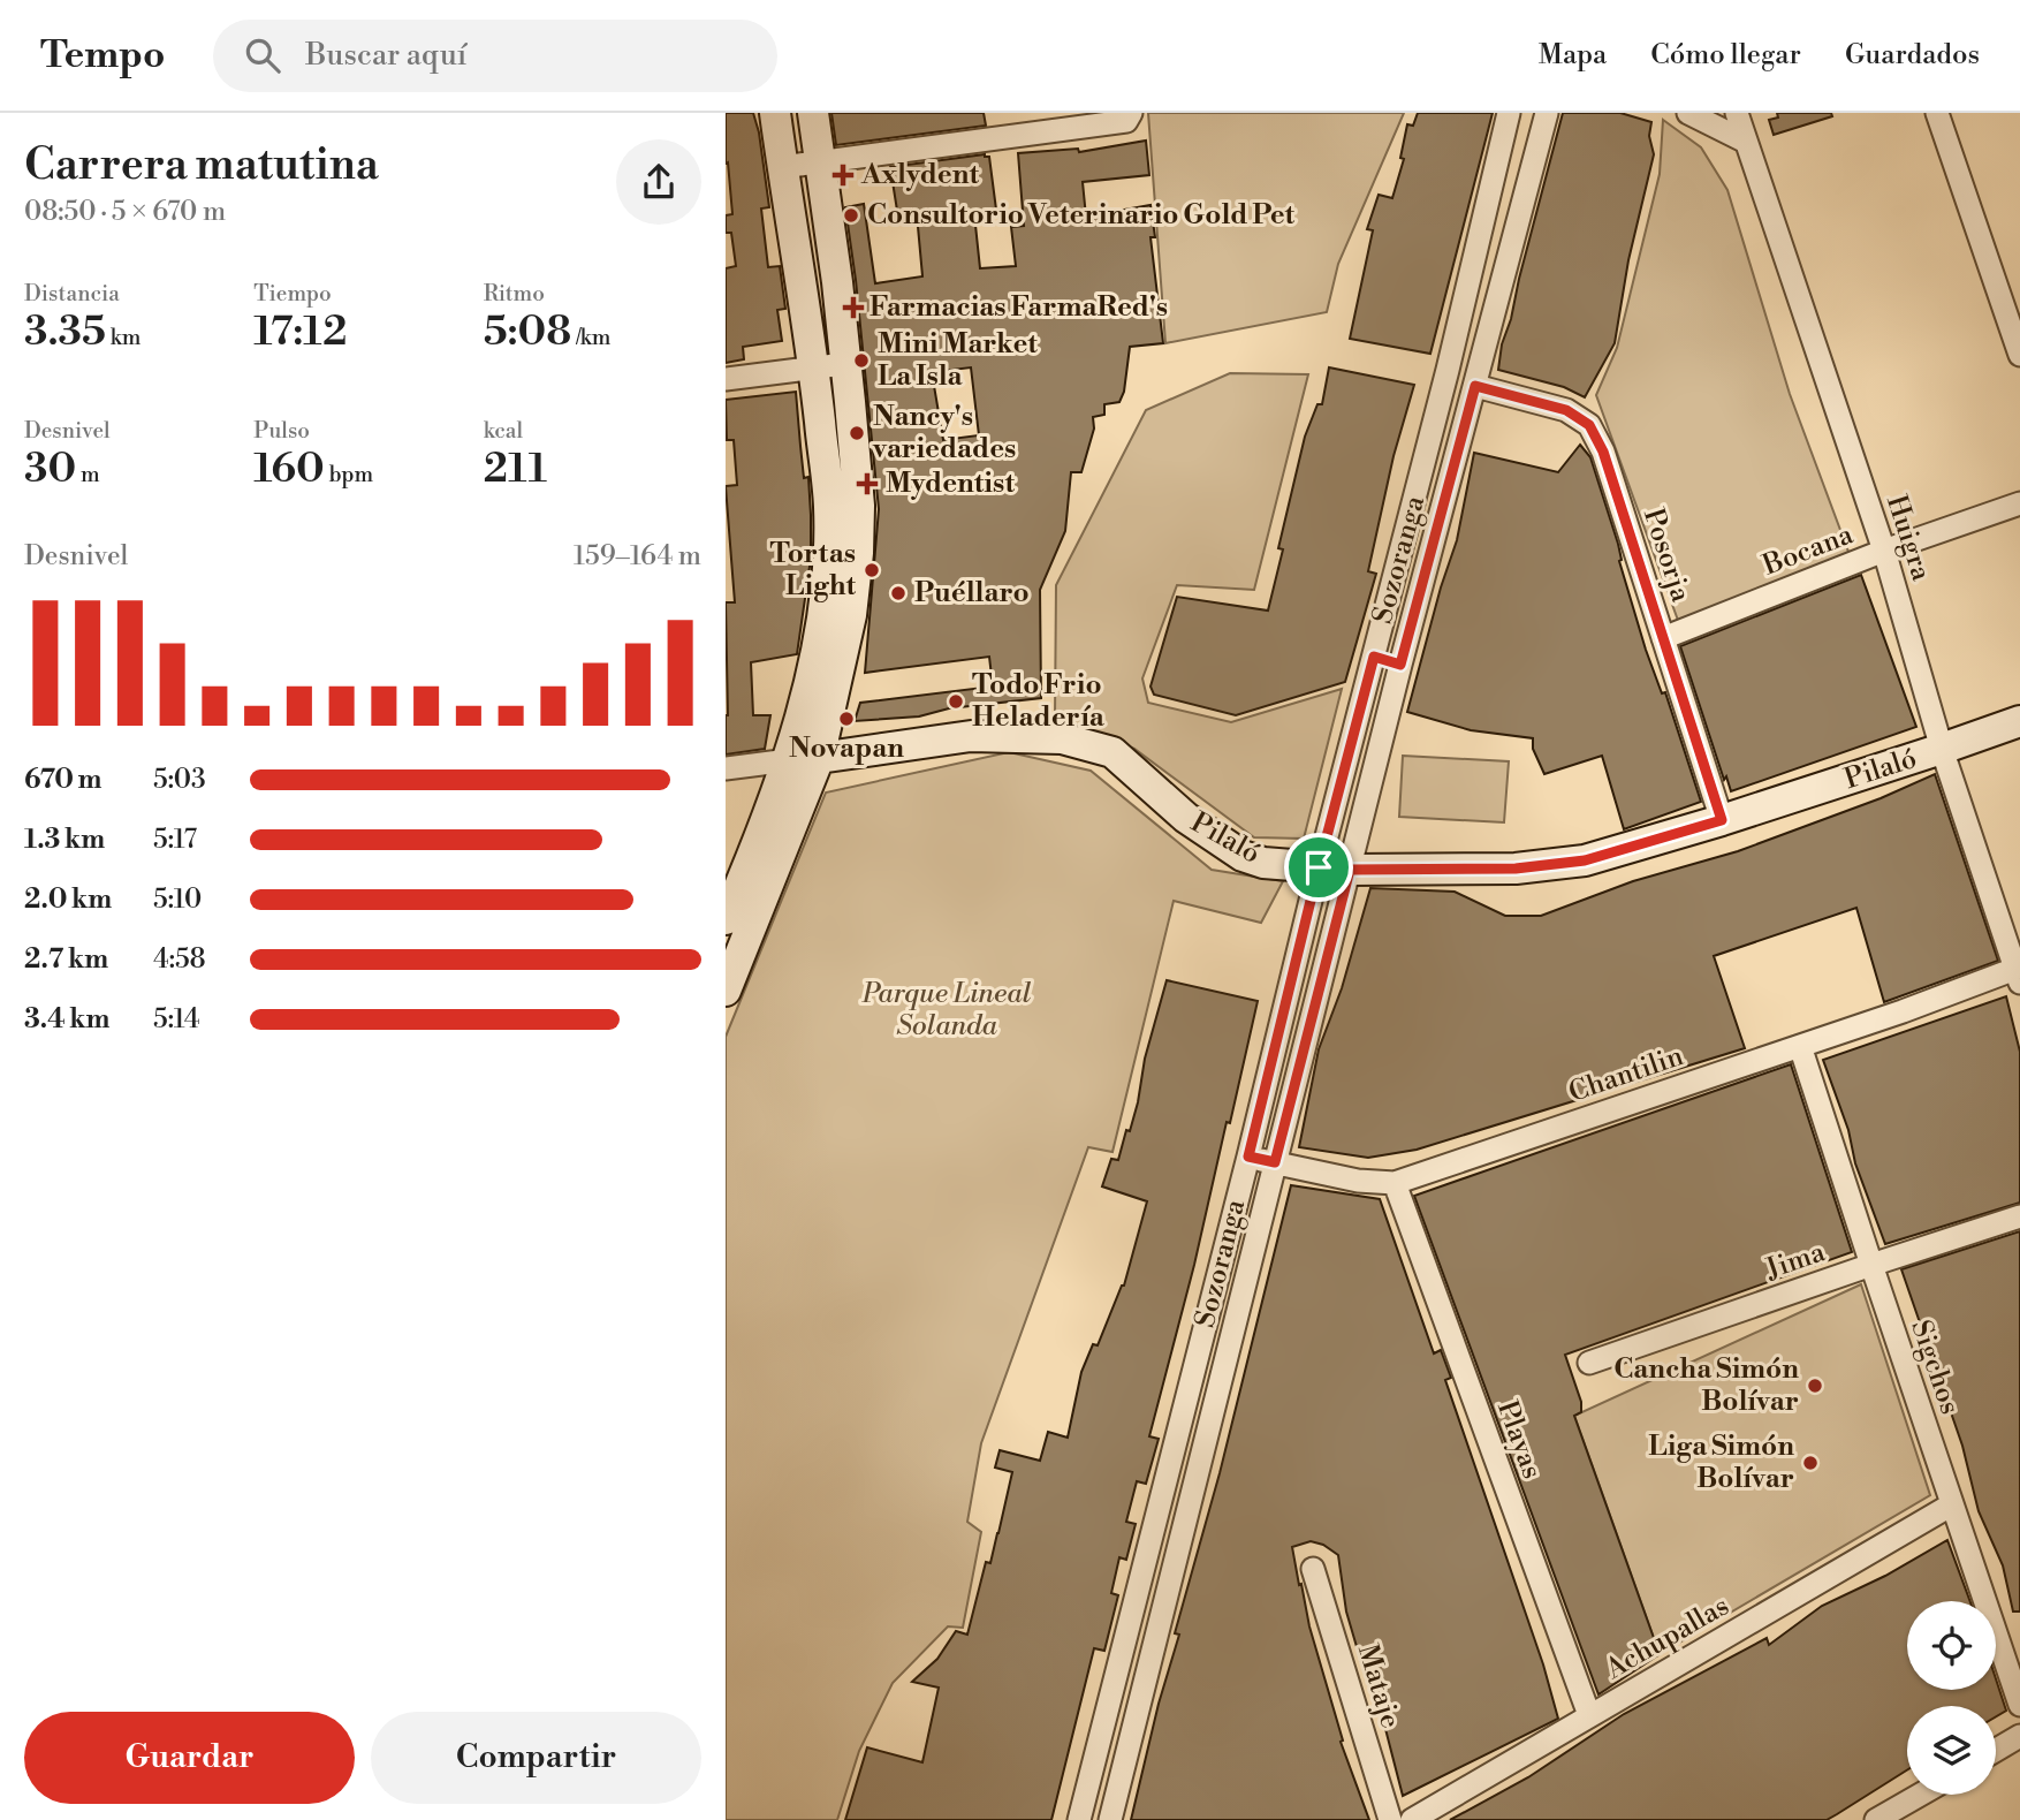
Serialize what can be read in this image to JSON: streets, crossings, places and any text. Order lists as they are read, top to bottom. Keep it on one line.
{"streets":{"street":["Huigra","Bocana","Posorja","Sozoranga","Pilaló","Chantilin","Jima","Sigchos","Playas","Achupallas","Mataje"]},"crossings":[["Huigra","Bocana"],["Huigra","Pilaló"],["Huigra","Chantilin"],["Bocana","Posorja"],["Posorja","Sozoranga"],["Posorja","Pilaló"],["Sozoranga","Pilaló"],["Sozoranga","Chantilin"],["Chantilin","Sigchos"],["Chantilin","Playas"],["Jima","Sigchos"],["Sigchos","Achupallas"],["Playas","Achupallas"]],"parks":["Parque Lineal Solanda"],"places":{"health":["Axlydent","Farmacias FarmaRed's","Mydentist"],"other":["Consultorio Veterinario Gold Pet","Mini Market La Isla","Nancy's variedades","Tortas Light","Puéllaro","Todo Frio Heladería","Novapan","Cancha Simón Bolívar","Liga Simón Bolívar"]},"page":{"header":"Tempo","search":"Buscar aquí","nav":["Mapa","Cómo llegar","Guardados"],"heading":["Carrera matutina","08:50 · 5 × 670 m"],"stats":[["Distancia","3.35 km"],["Tiempo","17:12"],["Ritmo","5:08 /km"],["Desnivel","30 m"],["Pulso","160 bpm"],["kcal","211"]],"chart":["Desnivel","159–164 m"],"list":[{"name":"670 m","note":"5:03"},{"name":"1.3 km","note":"5:17"},{"name":"2.0 km","note":"5:10"},{"name":"2.7 km","note":"4:58"},{"name":"3.4 km","note":"5:14"}],"buttons":["Guardar","Compartir"]}}
